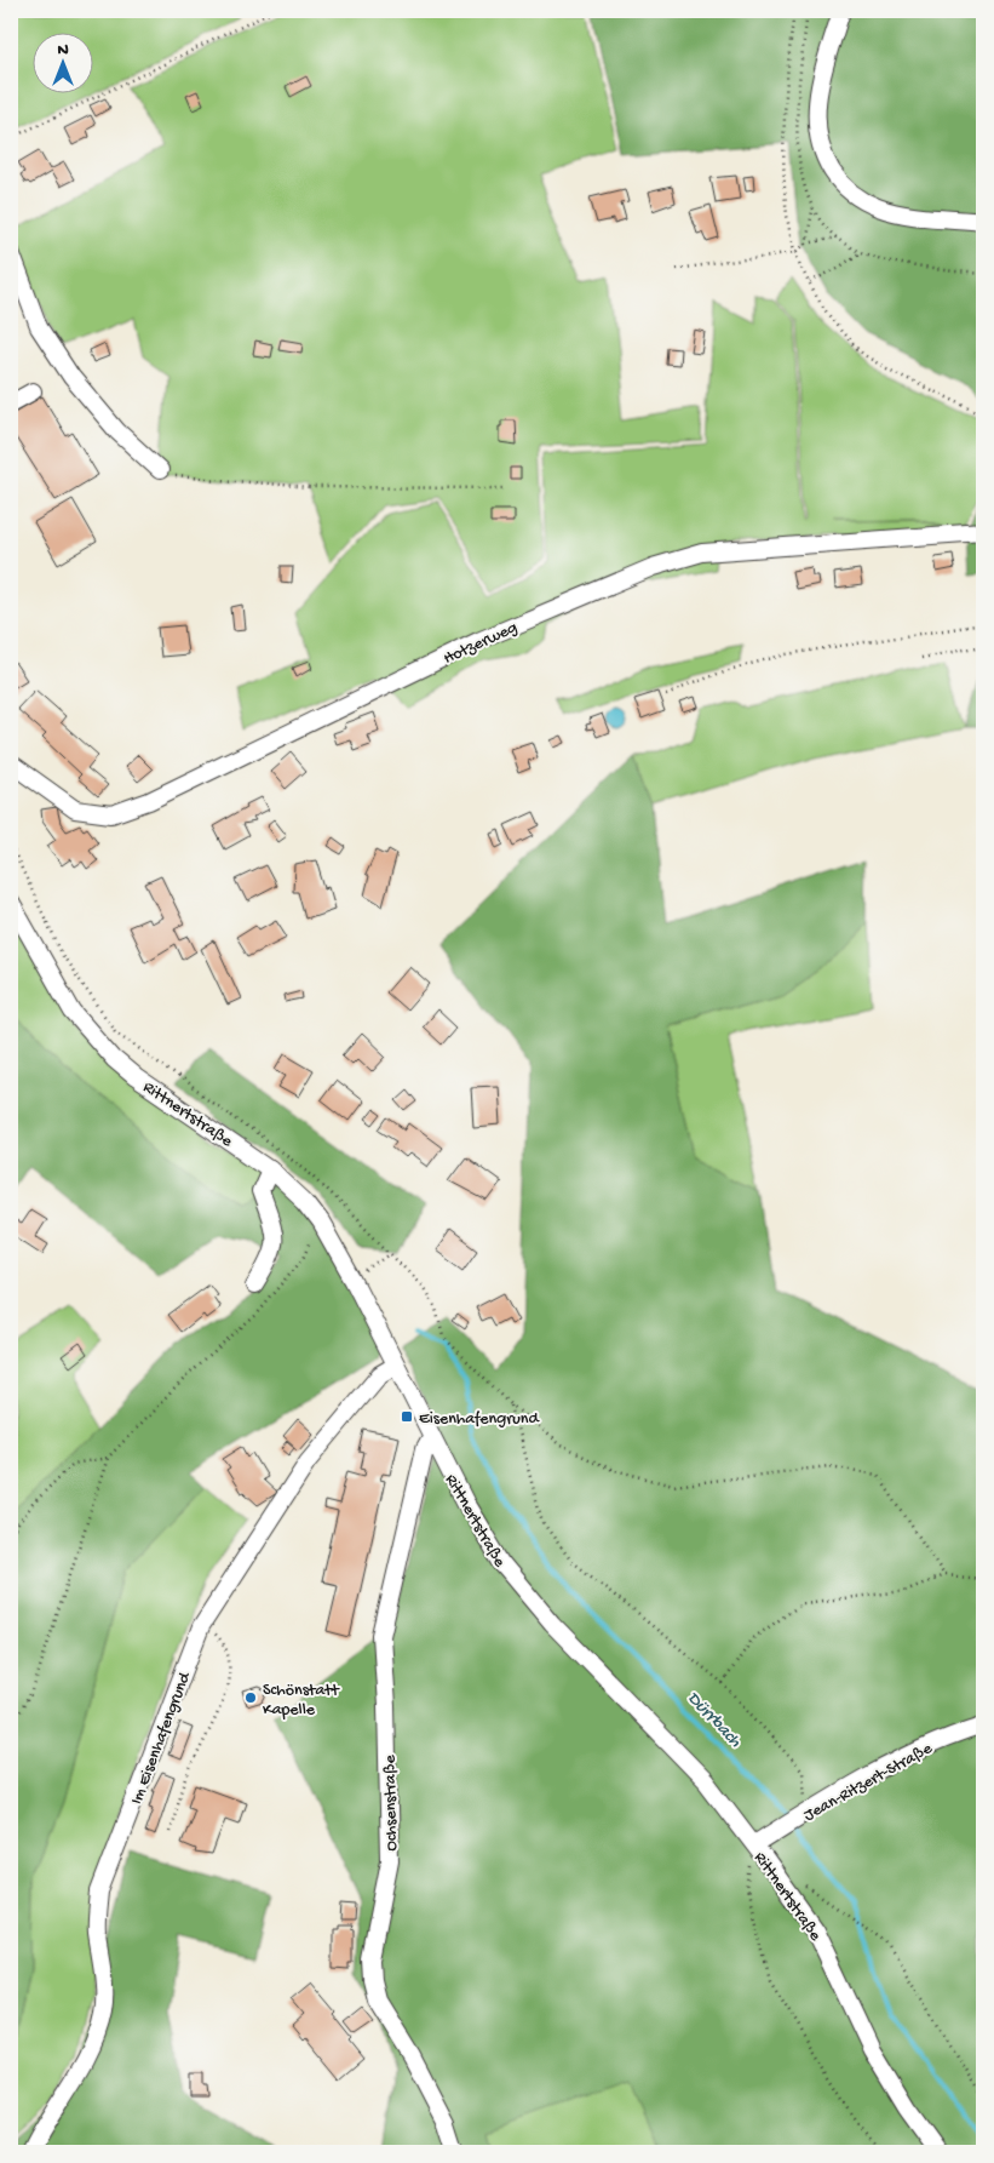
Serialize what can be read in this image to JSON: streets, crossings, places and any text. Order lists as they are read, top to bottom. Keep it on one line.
{"streets":{"street":["Hotzerweg","Rittnertstraße","Im Eisenhafengrund","Jean-Ritzert-Straße","Ochsenstraße"]},"crossings":[["Rittnertstraße","Im Eisenhafengrund"],["Rittnertstraße","Jean-Ritzert-Straße"],["Rittnertstraße","Ochsenstraße"]],"water":["Dürrbach"],"places":{"transit":["Eisenhafengrund"],"other":["Schönstatt Kapelle"]},"north":"top"}
